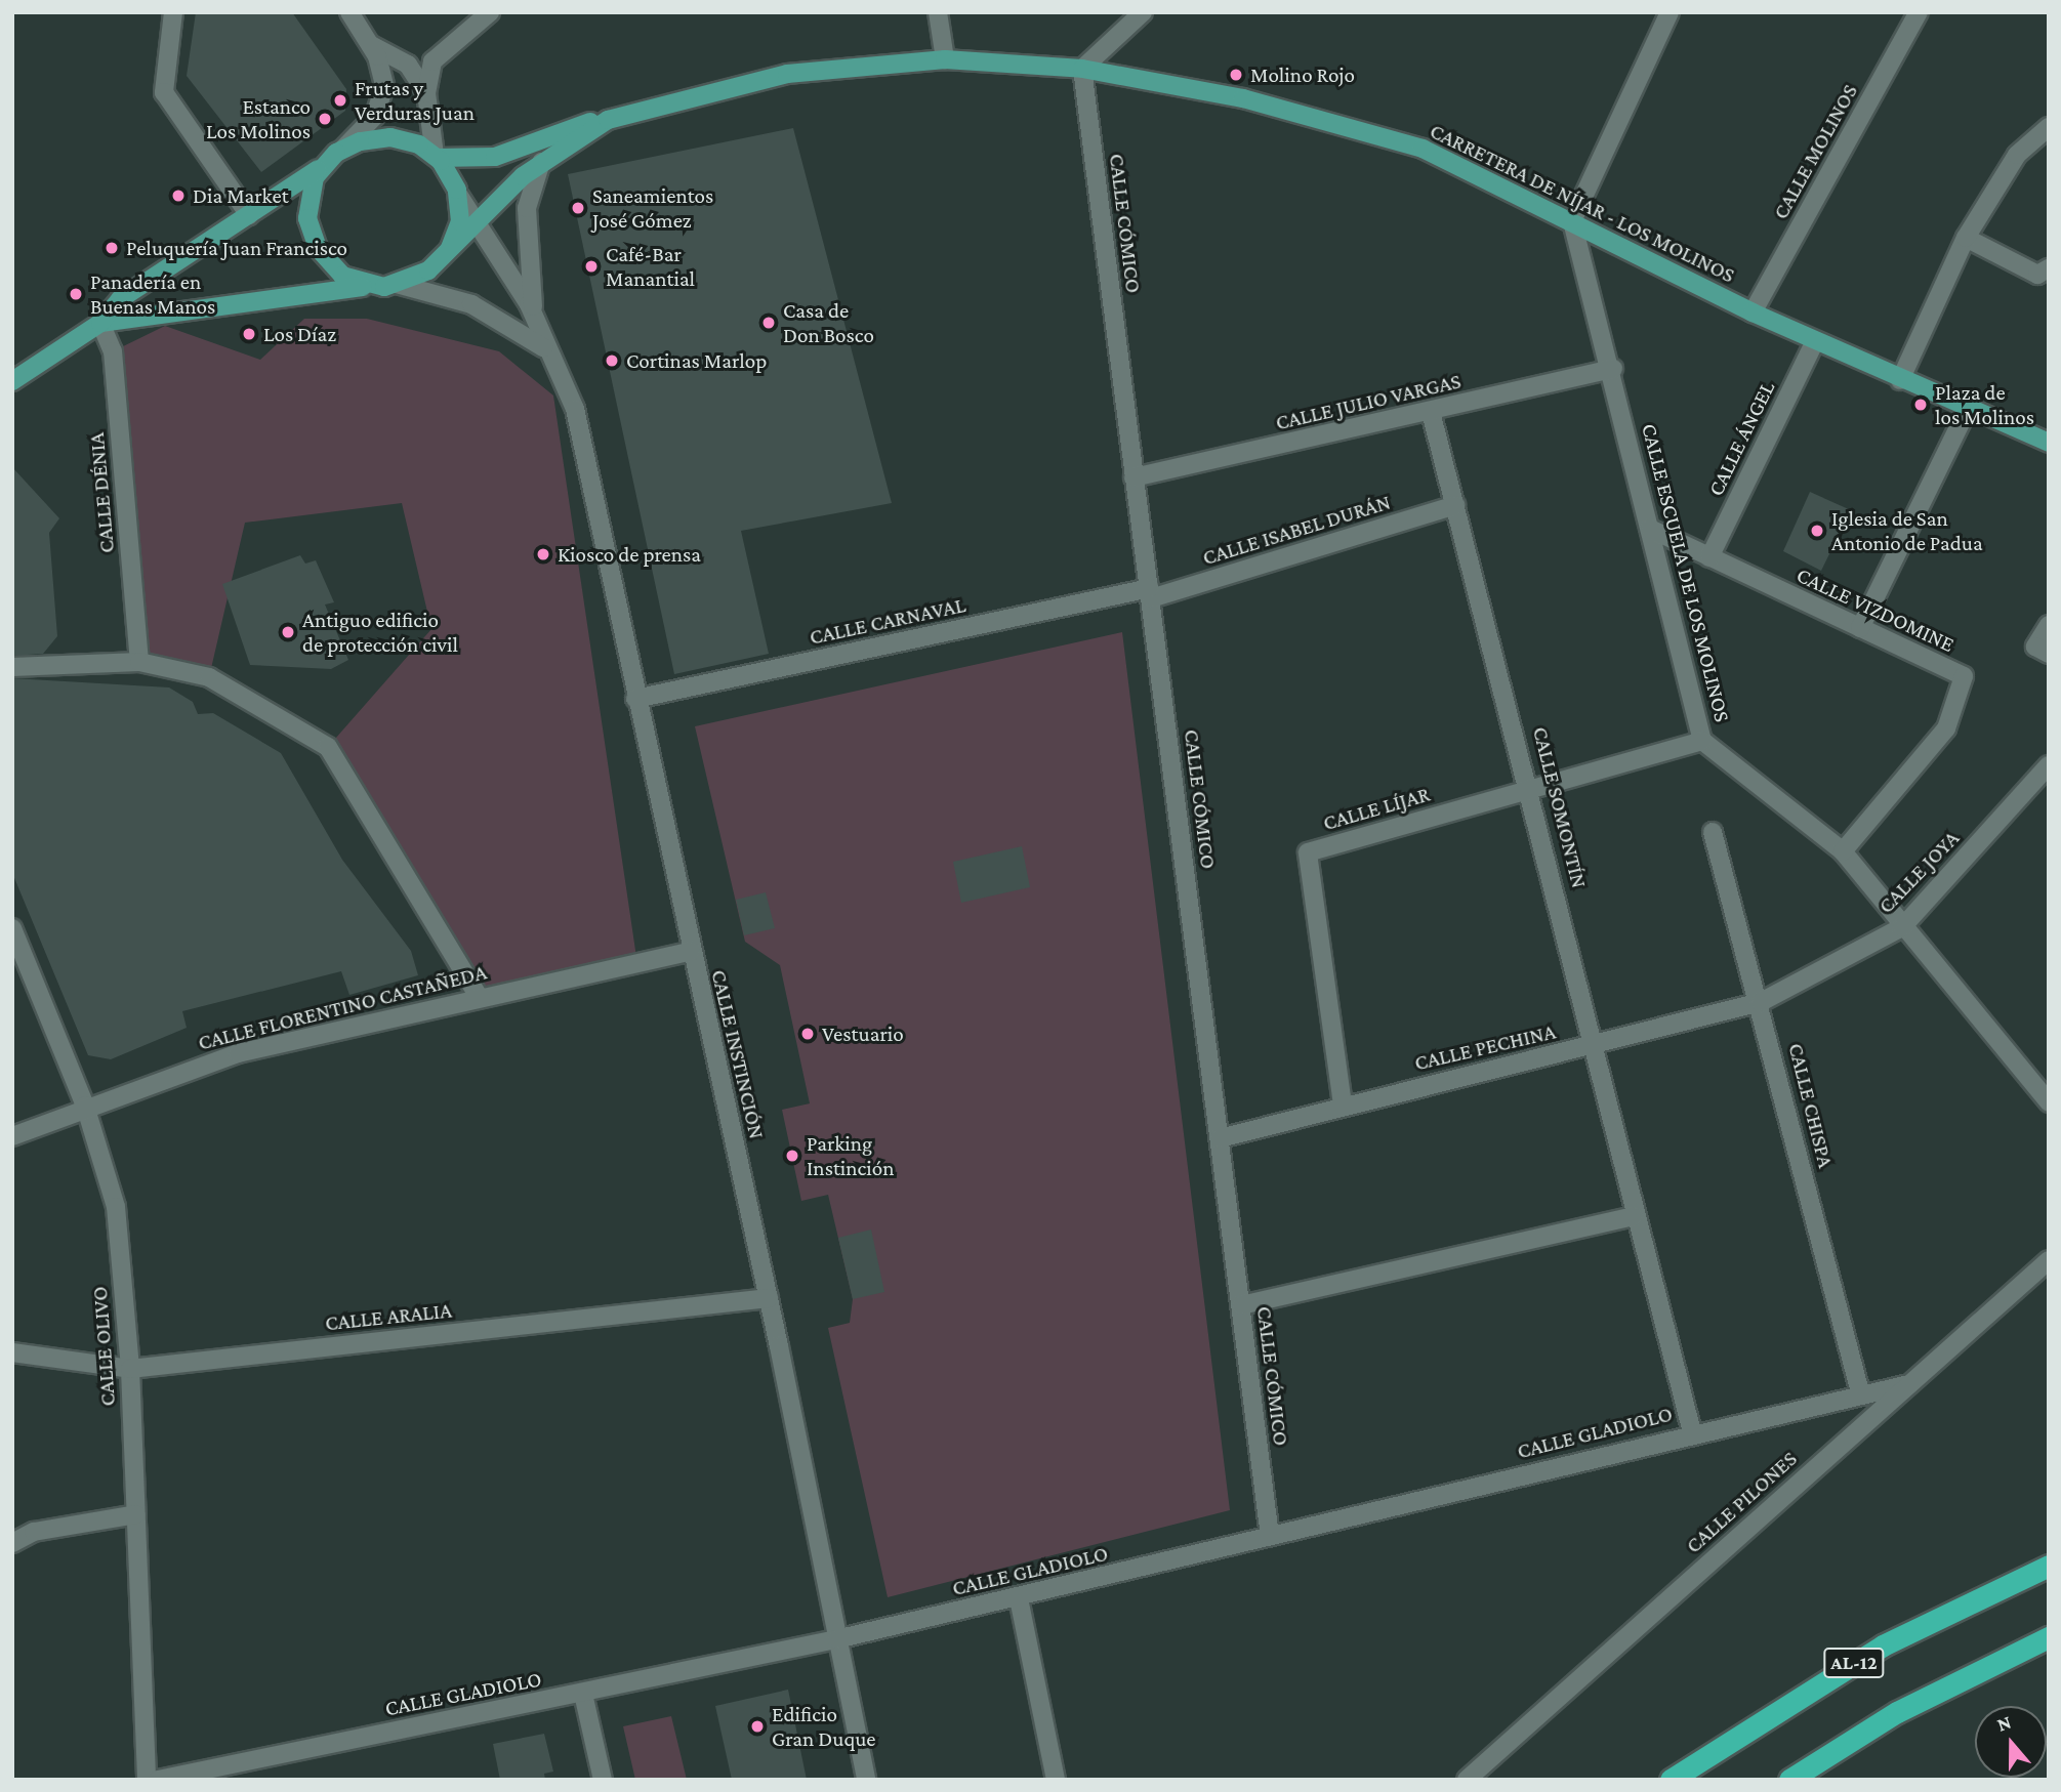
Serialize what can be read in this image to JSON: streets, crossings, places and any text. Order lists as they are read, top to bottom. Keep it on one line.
{"streets":{"highway":["AL-12"],"main road":["CARRETERA DE NÍJAR - LOS MOLINOS"],"street":["CALLE MOLINOS","CALLE CÓMICO","CALLE JULIO VARGAS","CALLE ÁNGEL","CALLE DÉNIA","CALLE ISABEL DURÁN","CALLE ESCUELA DE LOS MOLINOS","CALLE VIZDOMINE","CALLE CARNAVAL","CALLE SOMONTÍN","CALLE LÍJAR","CALLE JOYA","CALLE FLORENTINO CASTAÑEDA","CALLE PECHINA","CALLE INSTINCIÓN","CALLE CHISPA","CALLE ARALIA","CALLE OLIVO","CALLE GLADIOLO","CALLE PILONES"]},"crossings":[["CALLE MOLINOS","CARRETERA DE NÍJAR - LOS MOLINOS"],["CARRETERA DE NÍJAR - LOS MOLINOS","CALLE CÓMICO"],["CARRETERA DE NÍJAR - LOS MOLINOS","CALLE ÁNGEL"],["CARRETERA DE NÍJAR - LOS MOLINOS","CALLE ESCUELA DE LOS MOLINOS"],["CARRETERA DE NÍJAR - LOS MOLINOS","CALLE INSTINCIÓN"],["CALLE CÓMICO","CALLE JULIO VARGAS"],["CALLE CÓMICO","CALLE ISABEL DURÁN"],["CALLE CÓMICO","CALLE CARNAVAL"],["CALLE CÓMICO","CALLE PECHINA"],["CALLE CÓMICO","CALLE GLADIOLO"],["CALLE JULIO VARGAS","CALLE ESCUELA DE LOS MOLINOS"],["CALLE JULIO VARGAS","CALLE SOMONTÍN"],["CALLE ÁNGEL","CALLE VIZDOMINE"],["CALLE ISABEL DURÁN","CALLE CARNAVAL"],["CALLE ISABEL DURÁN","CALLE SOMONTÍN"],["CALLE ESCUELA DE LOS MOLINOS","CALLE VIZDOMINE"],["CALLE ESCUELA DE LOS MOLINOS","CALLE LÍJAR"],["CALLE ESCUELA DE LOS MOLINOS","CALLE JOYA"],["CALLE CARNAVAL","CALLE INSTINCIÓN"],["CALLE SOMONTÍN","CALLE LÍJAR"],["CALLE SOMONTÍN","CALLE PECHINA"],["CALLE SOMONTÍN","CALLE GLADIOLO"],["CALLE LÍJAR","CALLE PECHINA"],["CALLE JOYA","CALLE PECHINA"],["CALLE JOYA","CALLE CHISPA"],["CALLE FLORENTINO CASTAÑEDA","CALLE INSTINCIÓN"],["CALLE FLORENTINO CASTAÑEDA","CALLE OLIVO"],["CALLE PECHINA","CALLE CHISPA"],["CALLE INSTINCIÓN","CALLE ARALIA"],["CALLE INSTINCIÓN","CALLE GLADIOLO"],["CALLE CHISPA","CALLE GLADIOLO"],["CALLE ARALIA","CALLE OLIVO"],["CALLE GLADIOLO","CALLE PILONES"]],"places":["Molino Rojo","Frutas y Verduras Juan","Estanco Los Molinos","Dia Market","Saneamientos José Gómez","Peluquería Juan Francisco","Café-Bar Manantial","Panadería en Buenas Manos","Casa de Don Bosco","Los Díaz","Cortinas Marlop","Plaza de los Molinos","Iglesia de San Antonio de Padua","Kiosco de prensa","Antiguo edificio de protección civil","Vestuario","Parking Instinción","Edificio Gran Duque"],"north":"top"}
